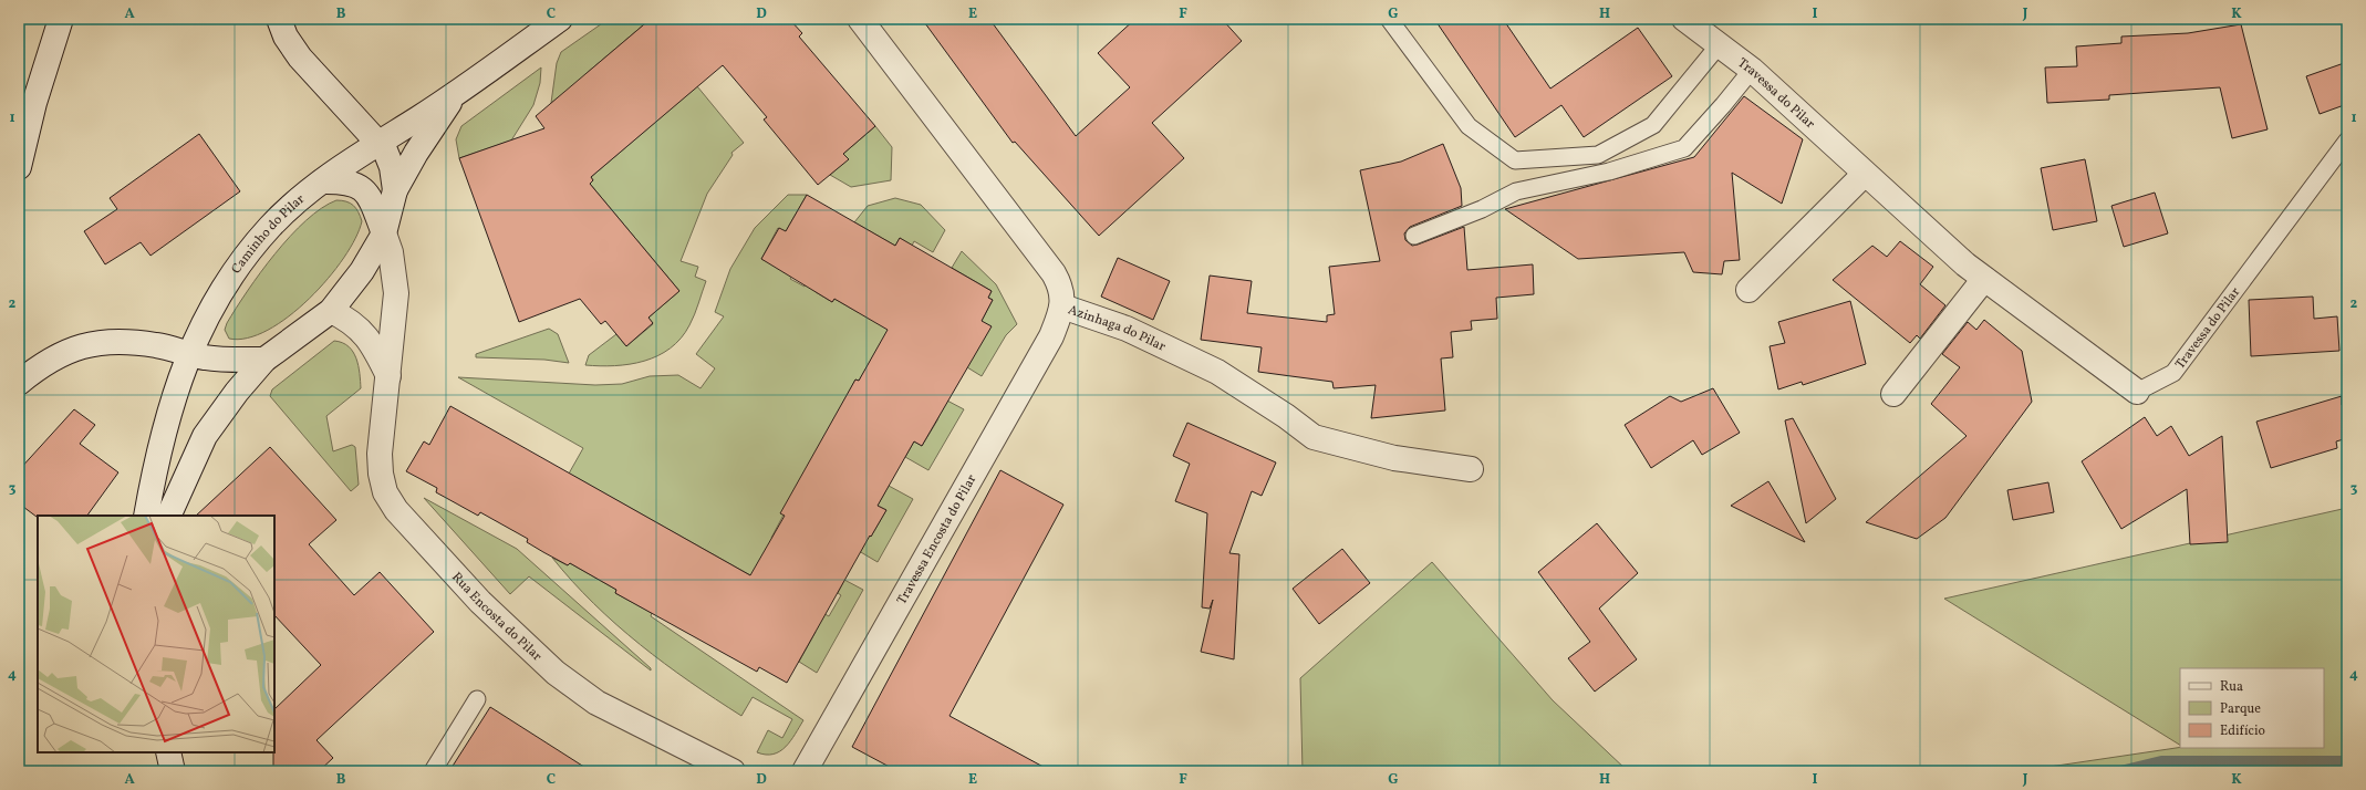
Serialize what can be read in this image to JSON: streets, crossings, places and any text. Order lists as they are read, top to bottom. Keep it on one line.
{"streets":{"street":["Travessa do Pilar","Caminho do Pilar","Azinhaga do Pilar","Travessa Encosta do Pilar","Rua Encosta do Pilar"]},"crossings":[["Caminho do Pilar","Rua Encosta do Pilar"],["Azinhaga do Pilar","Travessa Encosta do Pilar"]],"legend":["Rua","Parque","Edifício"],"grid":{"columns":["A","B","C","D","E","F","G","H","I","J","K"],"rows":["1","2","3","4"]}}
